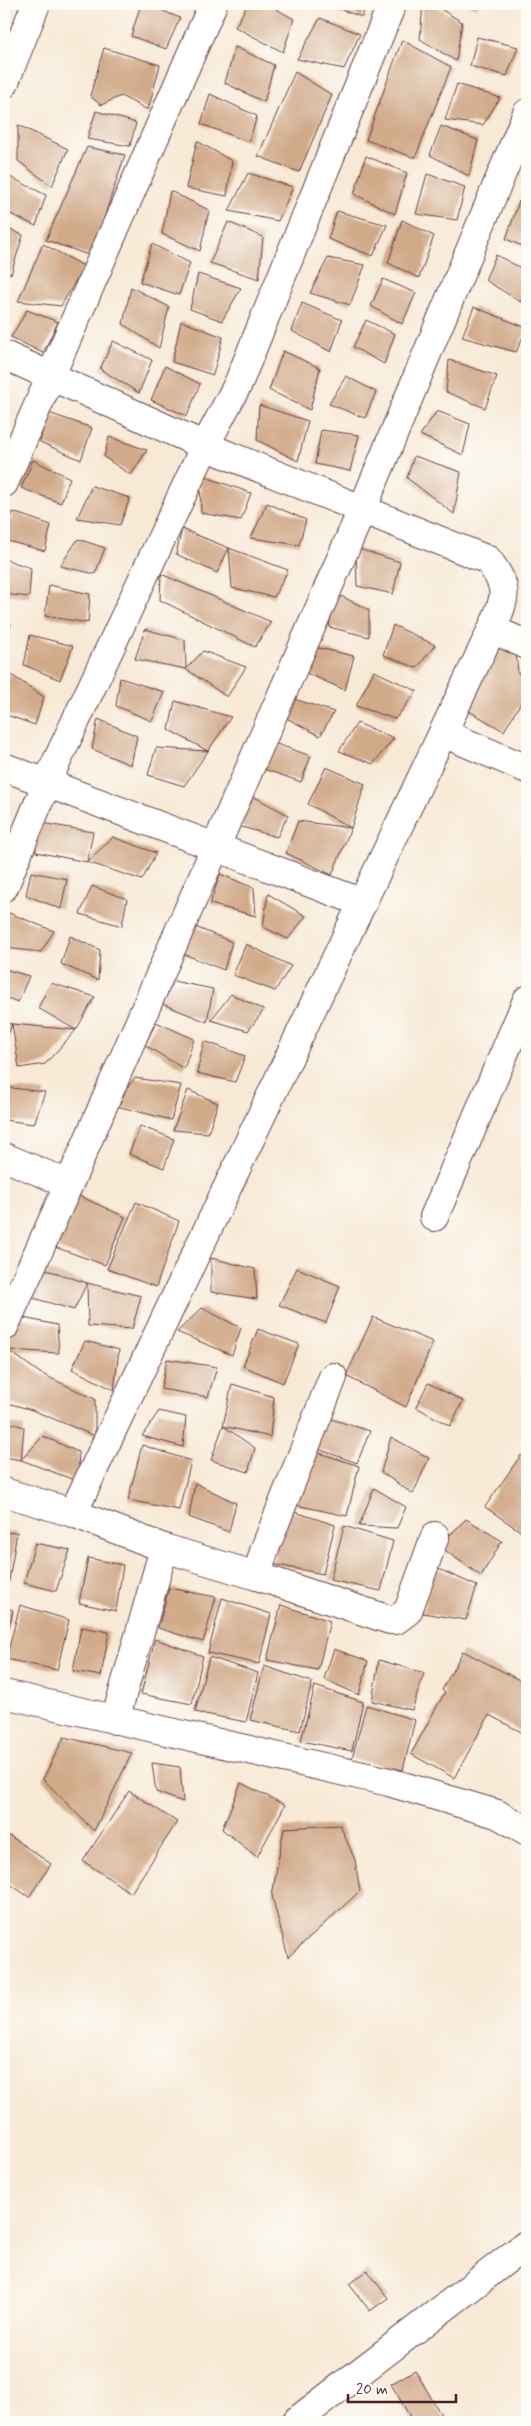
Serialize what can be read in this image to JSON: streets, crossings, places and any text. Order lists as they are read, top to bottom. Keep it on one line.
{"scale_bar":"20 m"}
